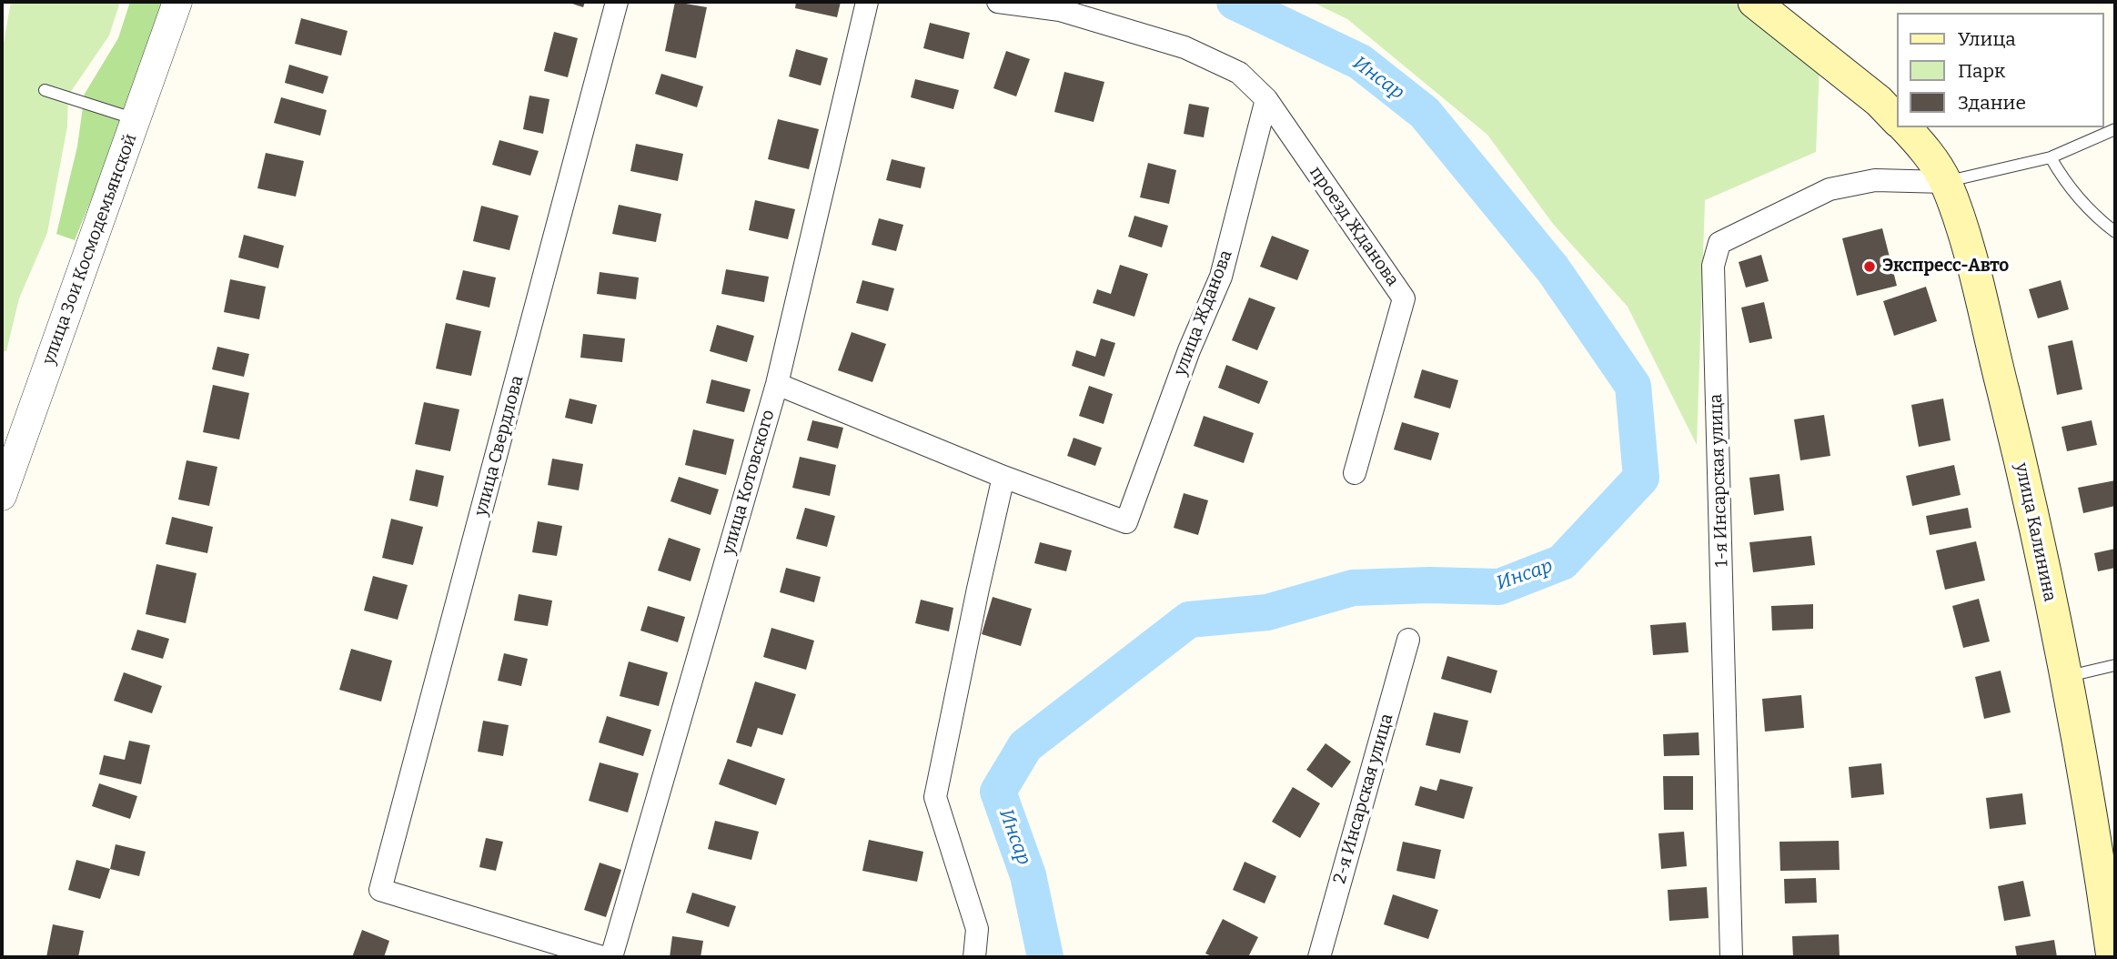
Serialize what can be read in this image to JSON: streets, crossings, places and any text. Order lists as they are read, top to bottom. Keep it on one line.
{"streets":{"main road":["улица Калинина"],"street":["проезд Жданова","улица Зои Космодемьянской","улица Жданова","улица Свердлова","1-я Инсарская улица","улица Котовского","2-я Инсарская улица"]},"crossings":[["проезд Жданова","улица Жданова"],["1-я Инсарская улица","улица Калинина"]],"water":["Инсар"],"places":["Экспресс-Авто"],"legend":["Улица","Парк","Здание"]}
